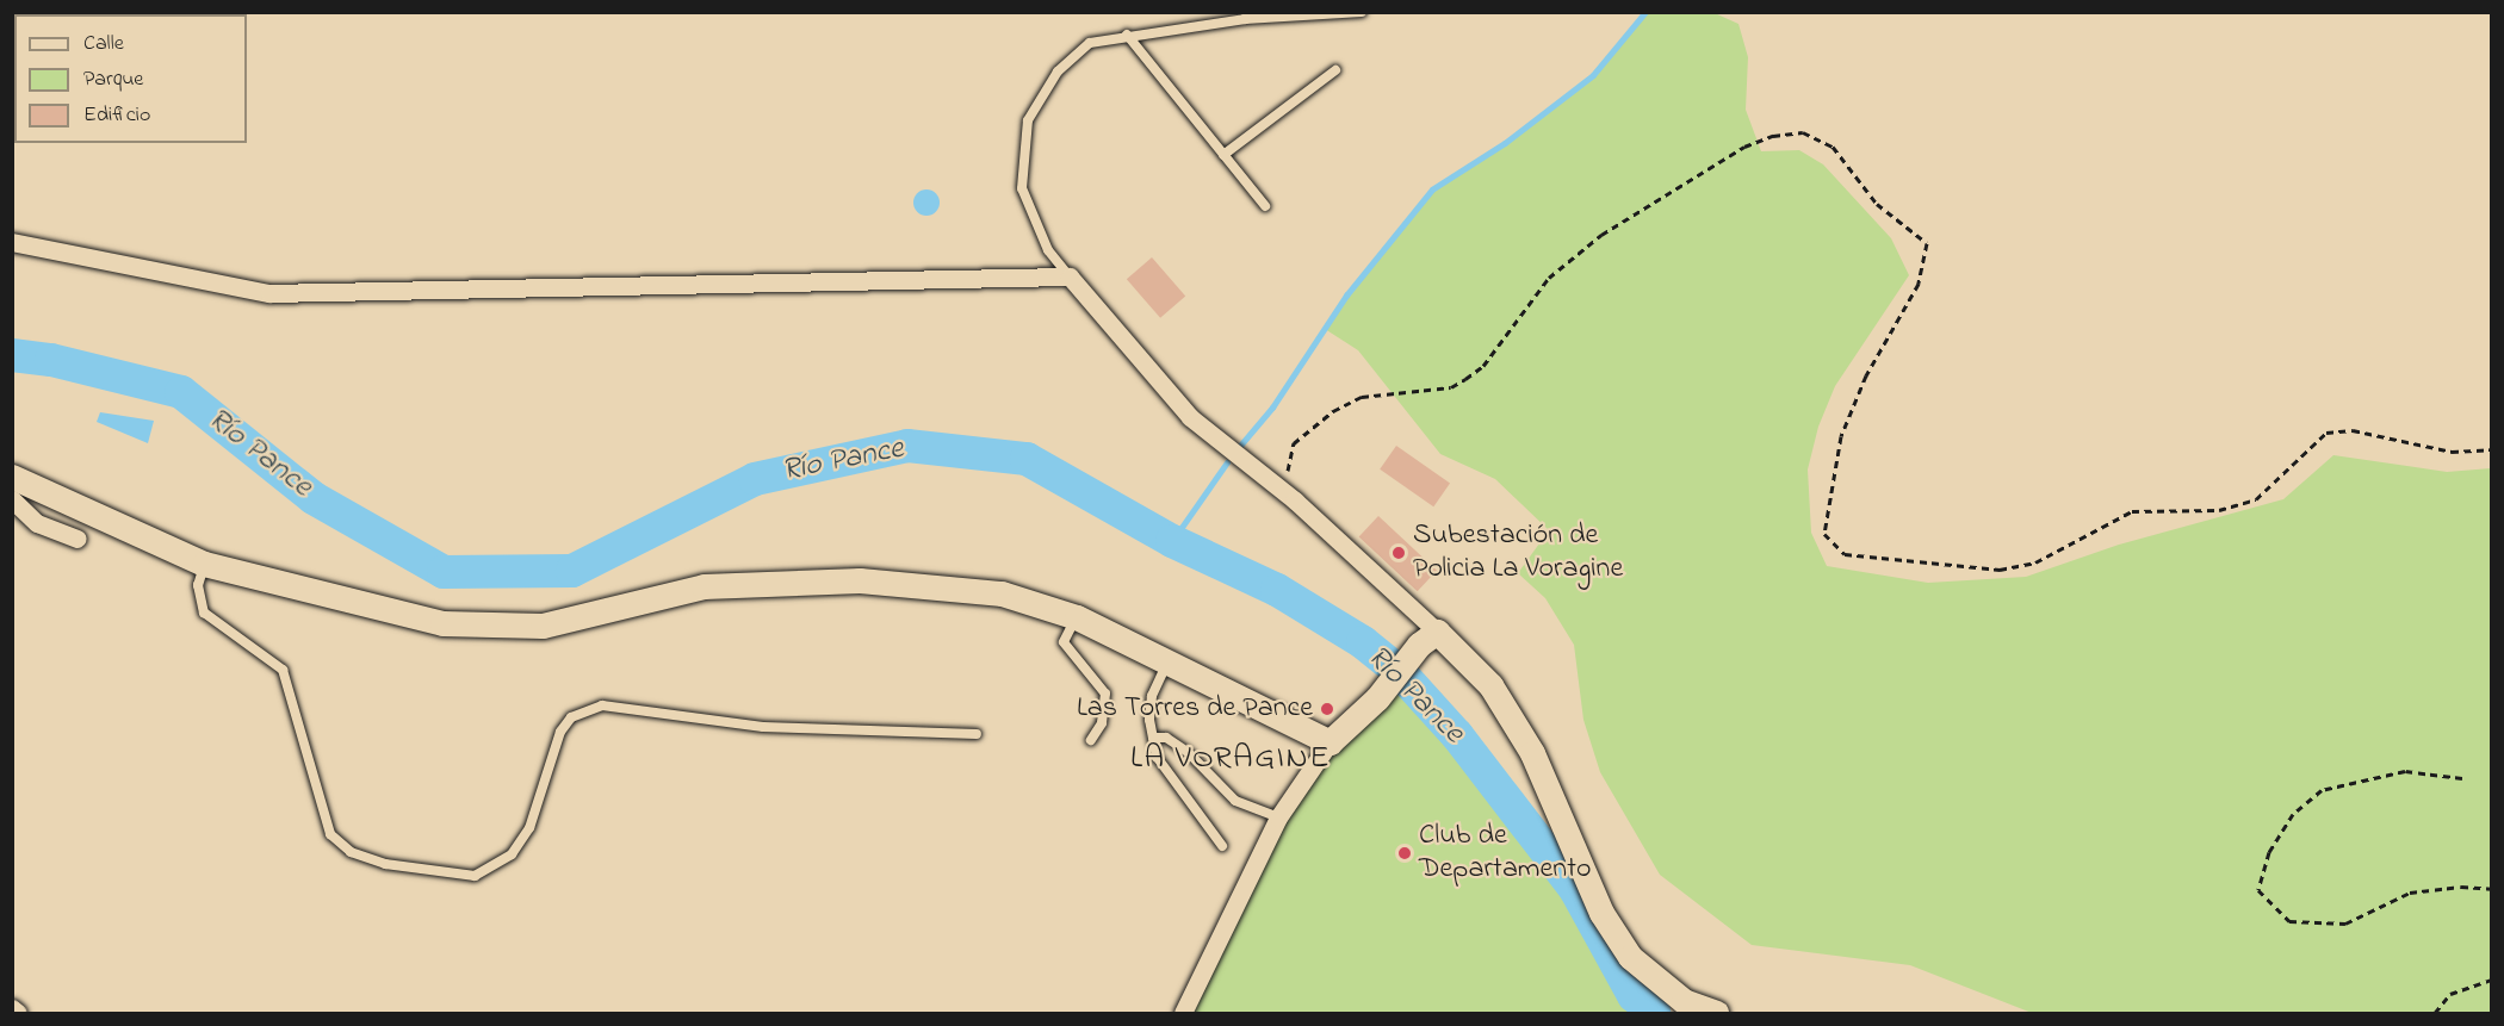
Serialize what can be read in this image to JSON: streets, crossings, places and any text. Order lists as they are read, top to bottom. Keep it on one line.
{"districts":["LA VORAGINE"],"water":["Río Pance"],"places":["Subestación de Policia La Voragine","Las Torres de Pance","Club de Departamento"],"legend":["Calle","Parque","Edificio"]}
